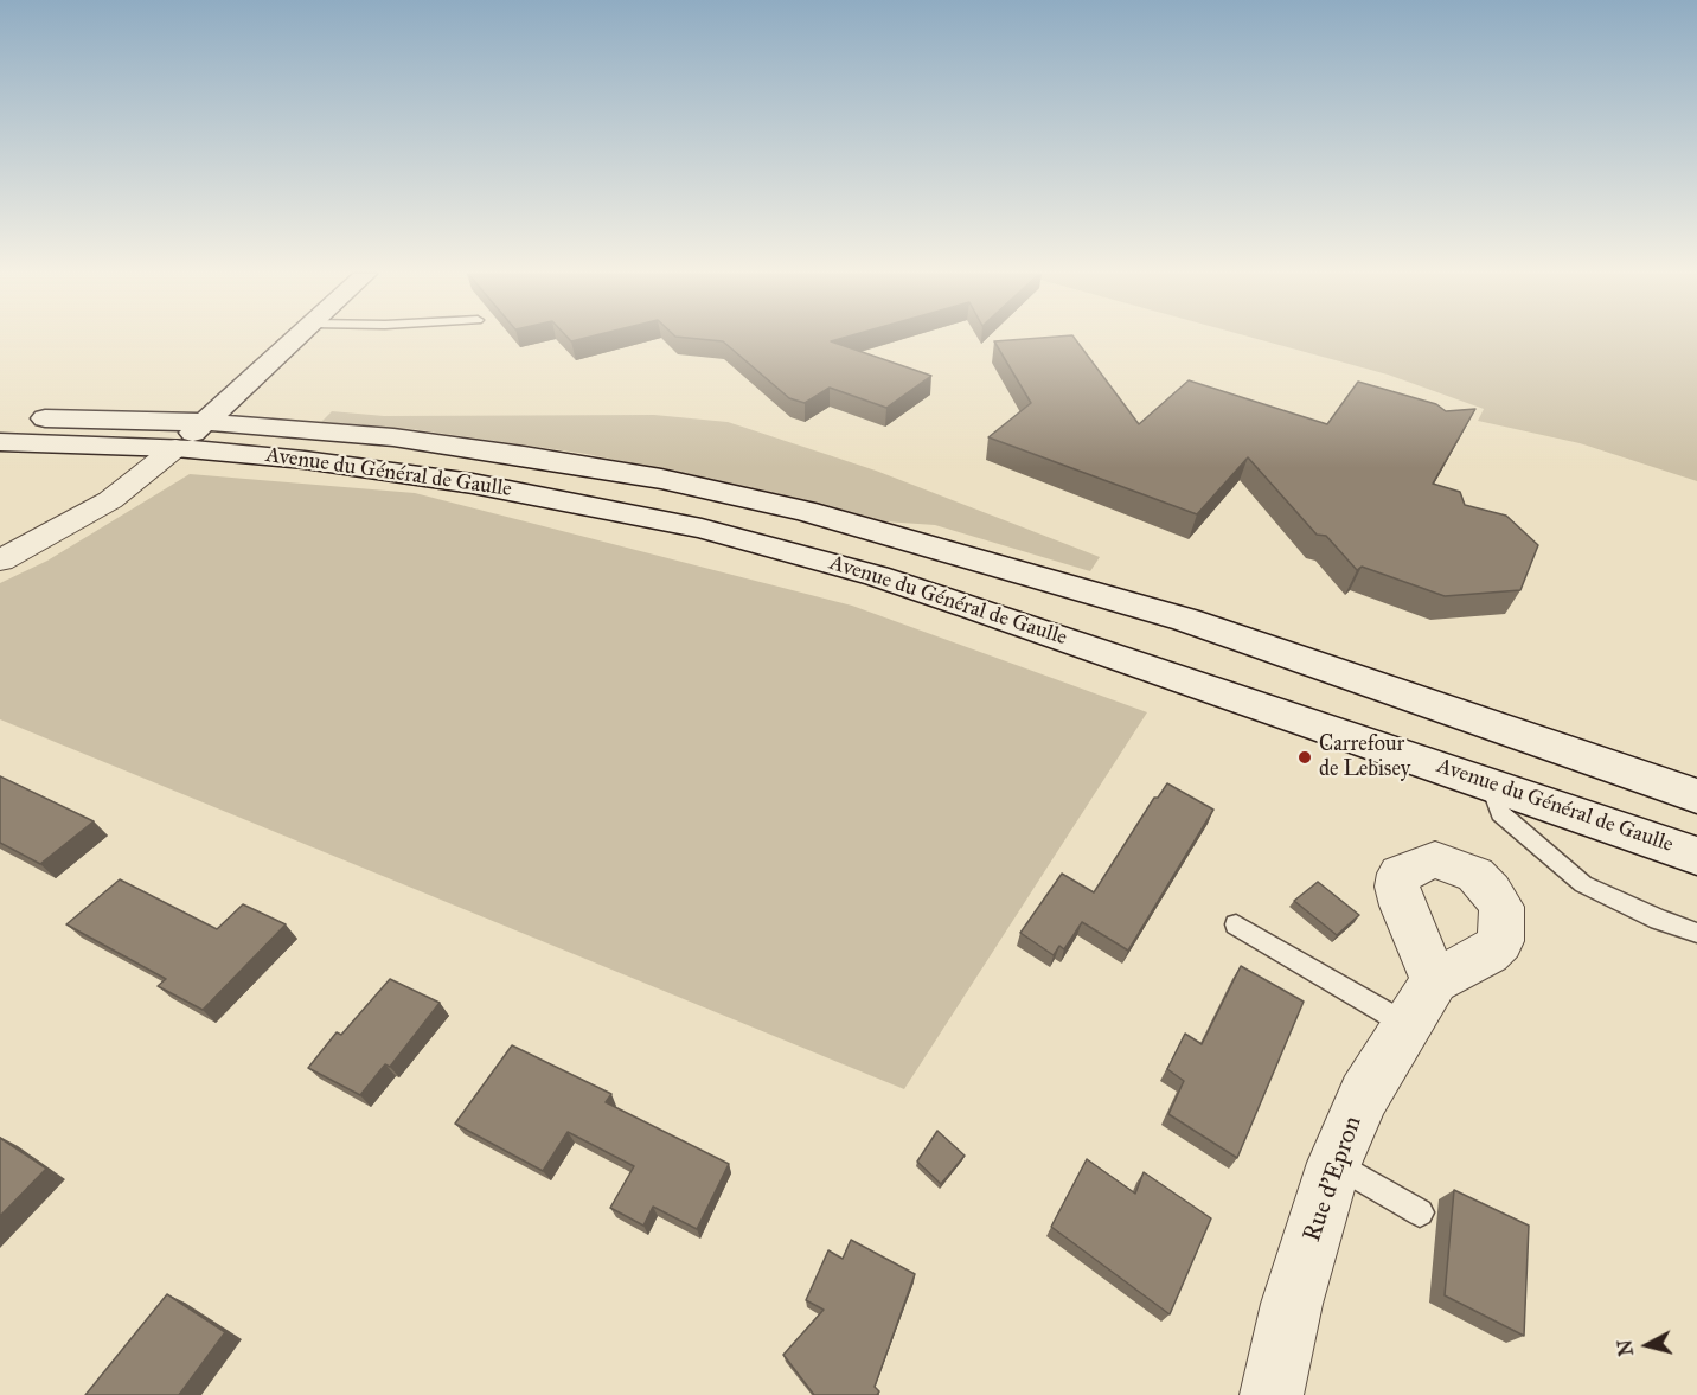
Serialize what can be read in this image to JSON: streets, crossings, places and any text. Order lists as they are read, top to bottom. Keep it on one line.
{"streets":{"main road":["Avenue du Général de Gaulle"],"street":["Rue d'Epron"]},"places":["Carrefour de Lebisey"],"north":"left"}
